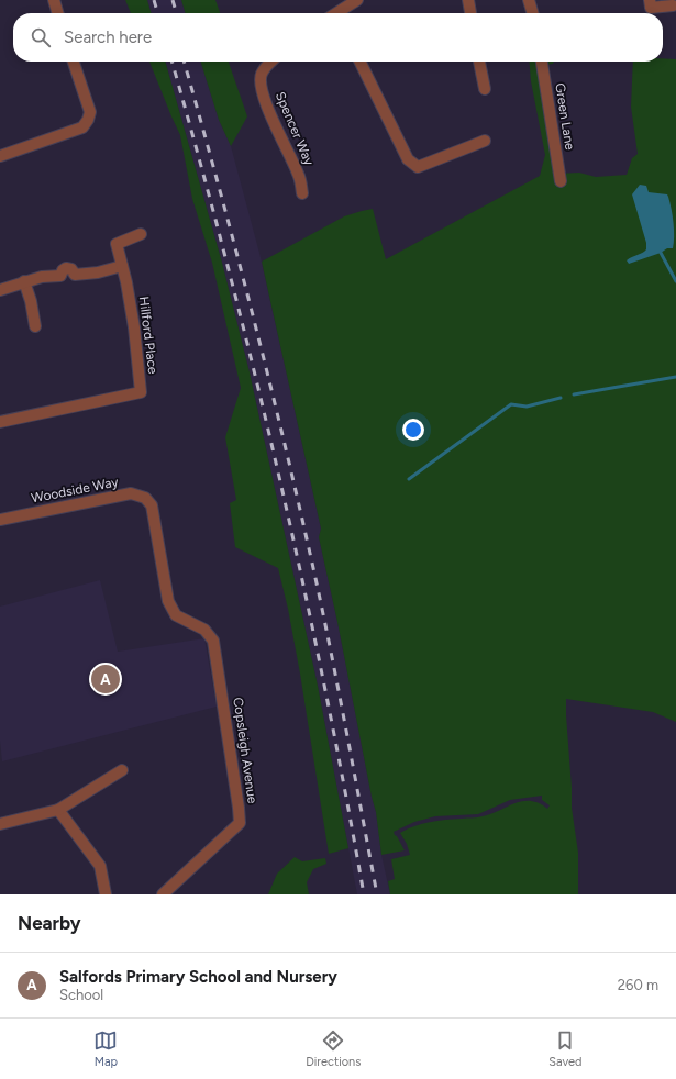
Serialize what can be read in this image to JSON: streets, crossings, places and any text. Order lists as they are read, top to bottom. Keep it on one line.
{"streets":{"street":["Green Lane","Spencer Way","Hillford Place","Woodside Way","Copsleigh Avenue"]},"crossings":[["Woodside Way","Copsleigh Avenue"]],"page":{"search":"Search here","pins":"A","heading":"Nearby","list":[{"mark":"A","name":"Salfords Primary School and Nursery","note":"School","value":"260 m"}],"nav":["Map","Directions","Saved"]}}
